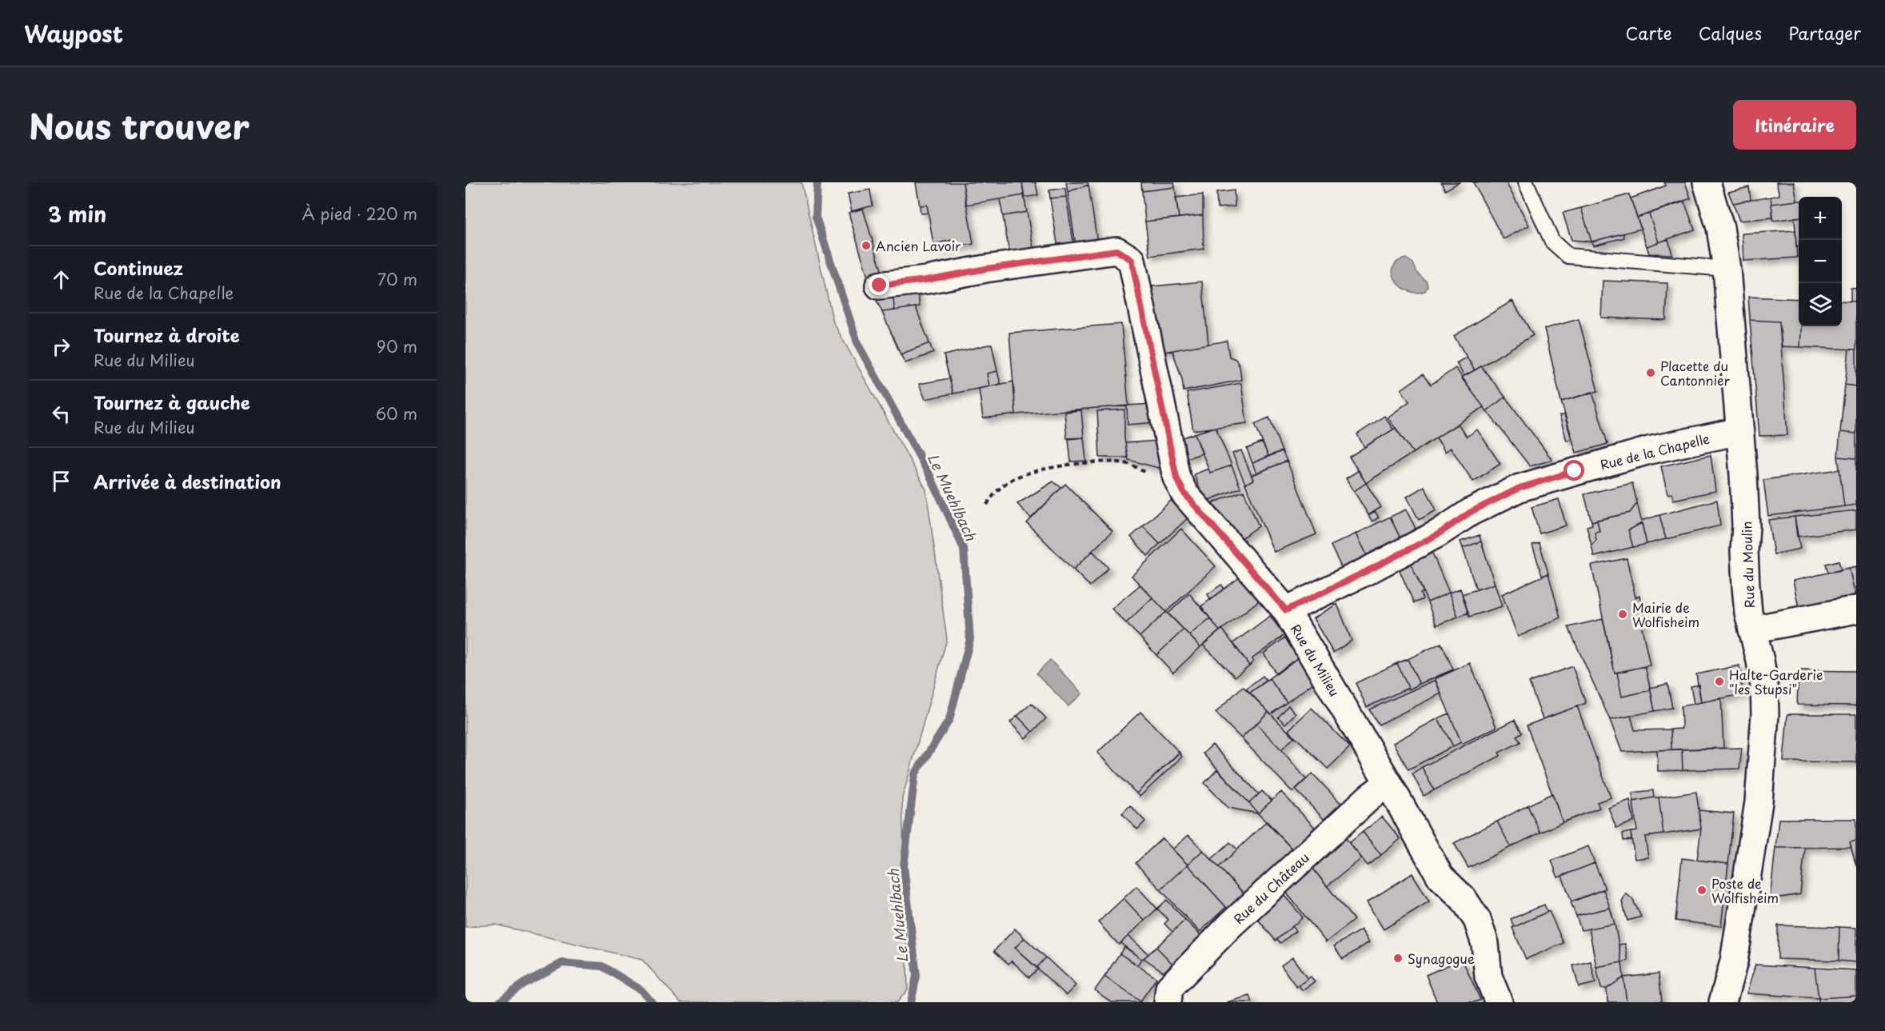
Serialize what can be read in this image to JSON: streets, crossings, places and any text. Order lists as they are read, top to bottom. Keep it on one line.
{"streets":{"street":["Rue de la Chapelle","Rue du Moulin","Rue du Milieu","Rue du Château"]},"crossings":[["Rue de la Chapelle","Rue du Moulin"],["Rue de la Chapelle","Rue du Milieu"],["Rue du Milieu","Rue du Château"]],"water":["Le Muehlbach"],"places":["Ancien Lavoir","Placette du Cantonnier","Mairie de Wolfisheim","Halte-Garderie \"les Stupsi\"","Poste de Wolfisheim","Synagogue"],"page":{"header":"Waypost","nav":["Carte","Calques","Partager"],"title":"Nous trouver","buttons":"Itinéraire","heading":["3 min","À pied · 220 m"],"map_buttons":["+","−"],"list":[["Continuez","Rue de la Chapelle","70 m"],["Tournez à droite","Rue du Milieu","90 m"],["Tournez à gauche","Rue du Milieu","60 m"],"Arrivée à destination"]}}
